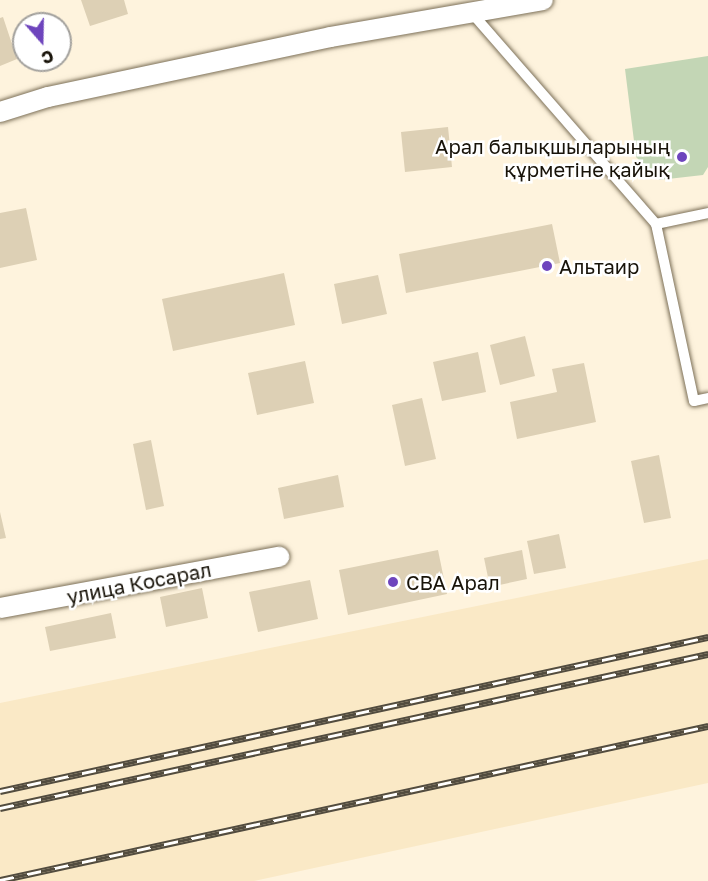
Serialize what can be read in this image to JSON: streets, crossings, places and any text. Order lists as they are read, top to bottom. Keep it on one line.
{"streets":{"street":["улица Косарал"]},"places":["Арал балықшыларының құрметіне қайық","Альтаир","СВА Арал"],"north":"bottom"}
